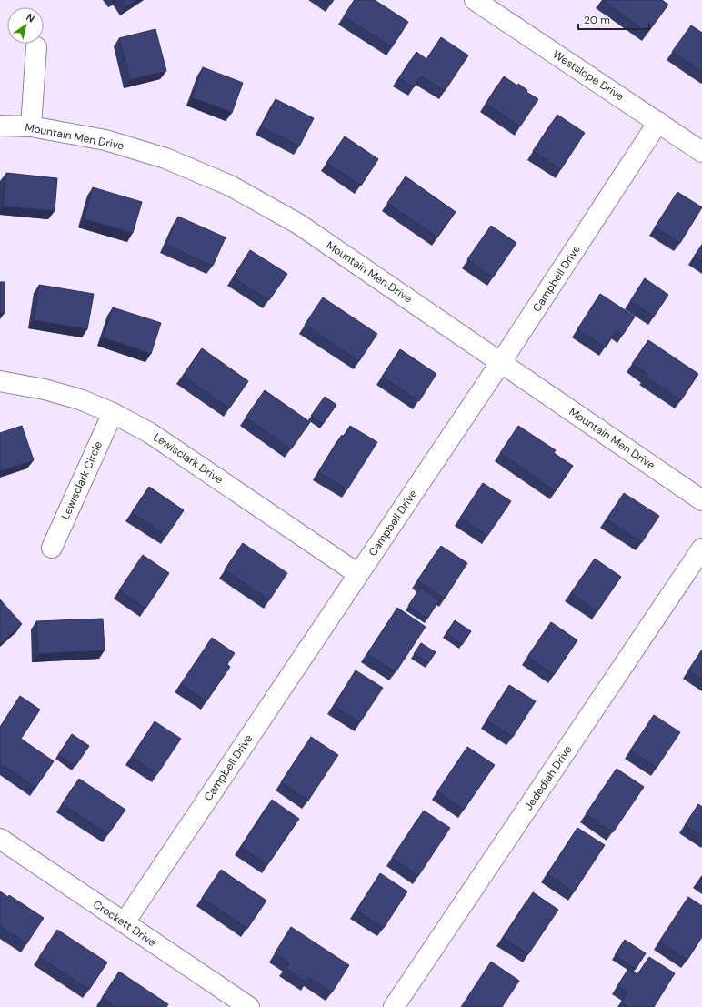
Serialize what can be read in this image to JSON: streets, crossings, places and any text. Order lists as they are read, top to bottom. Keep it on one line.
{"streets":{"street":["Westslope Drive","Mountain Men Drive","Campbell Drive","Lewisclark Drive","Lewisclark Circle","Jedediah Drive","Crockett Drive"]},"crossings":[["Westslope Drive","Campbell Drive"],["Mountain Men Drive","Campbell Drive"],["Campbell Drive","Lewisclark Drive"],["Campbell Drive","Crockett Drive"],["Lewisclark Drive","Lewisclark Circle"]],"scale_bar":"20 m","north":"top right"}
